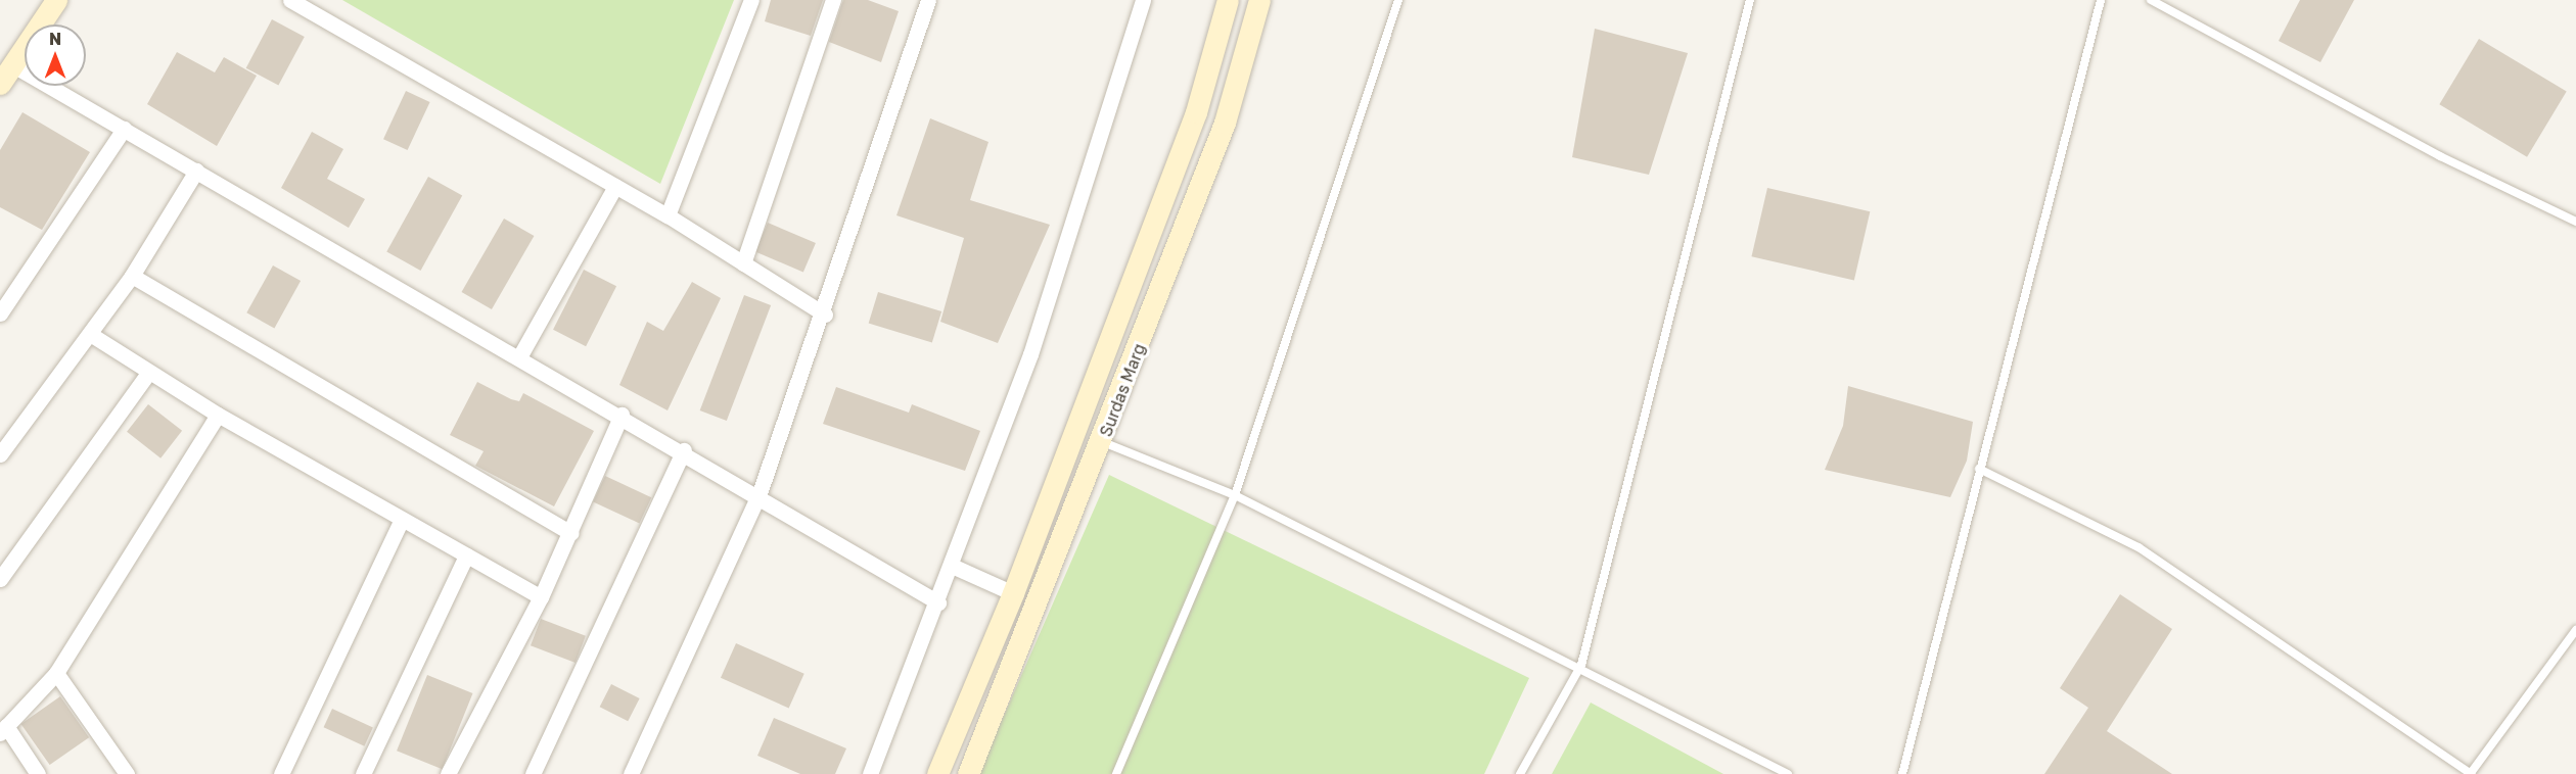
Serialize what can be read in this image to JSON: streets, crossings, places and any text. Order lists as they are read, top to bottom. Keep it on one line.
{"streets":{"main road":["Surdas Marg"]},"north":"top"}
